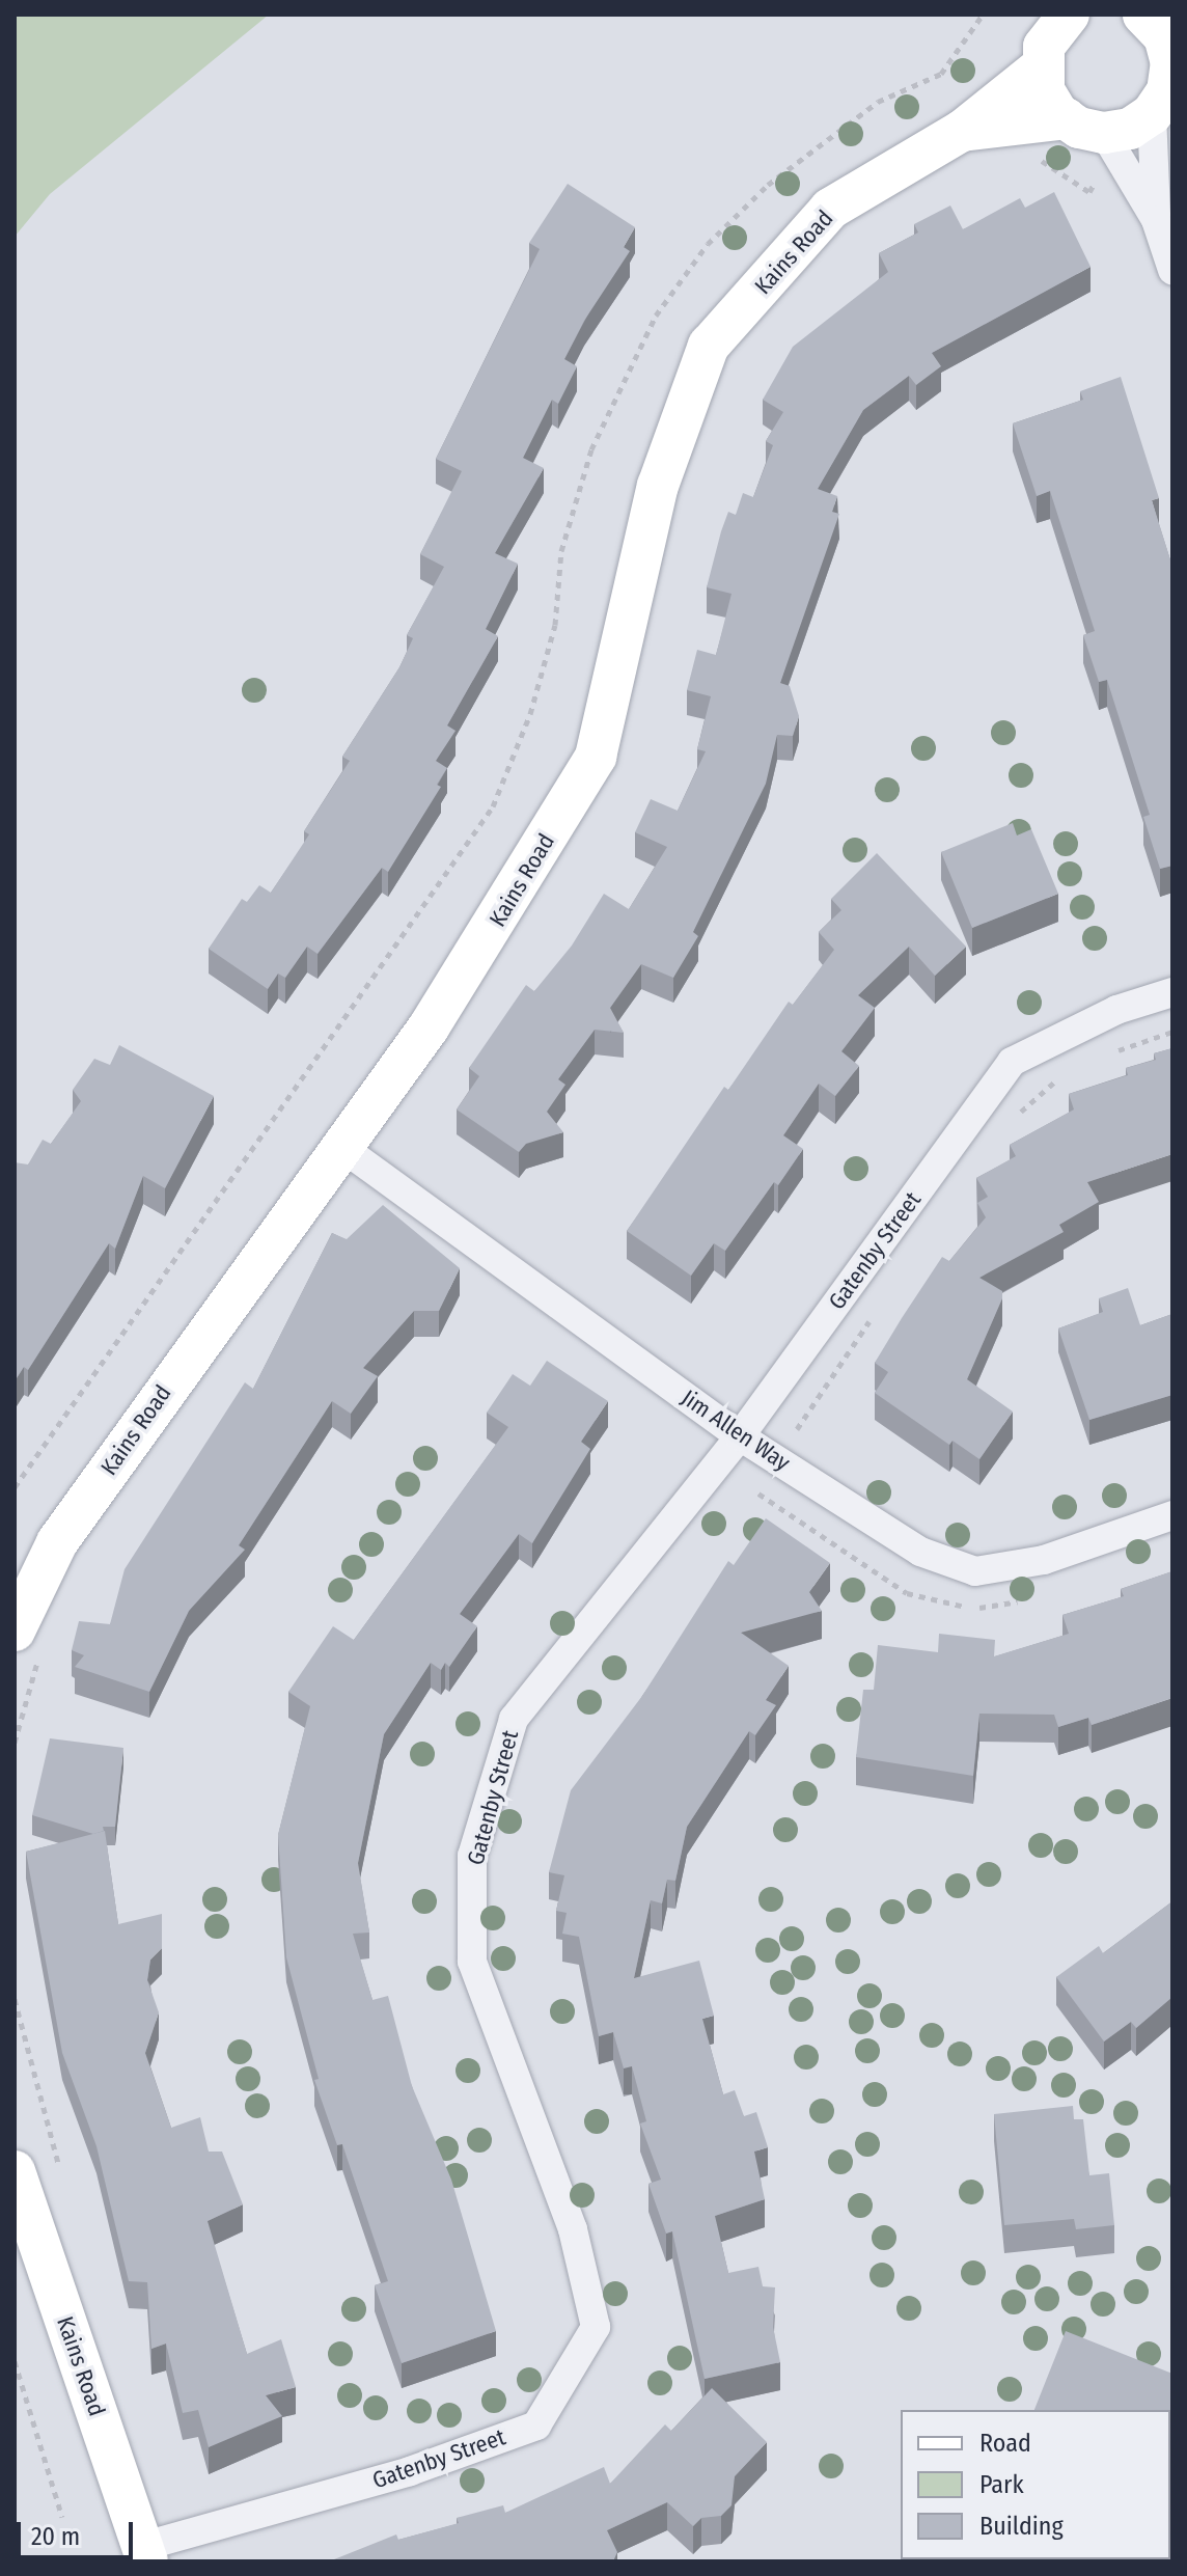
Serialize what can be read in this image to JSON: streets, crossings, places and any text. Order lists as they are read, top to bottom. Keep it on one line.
{"streets":{"street":["Kains Road","Gatenby Street","Jim Allen Way"]},"crossings":[["Kains Road","Gatenby Street"],["Kains Road","Jim Allen Way"],["Gatenby Street","Jim Allen Way"]],"legend":["Road","Park","Building"],"scale_bar":"20 m"}
